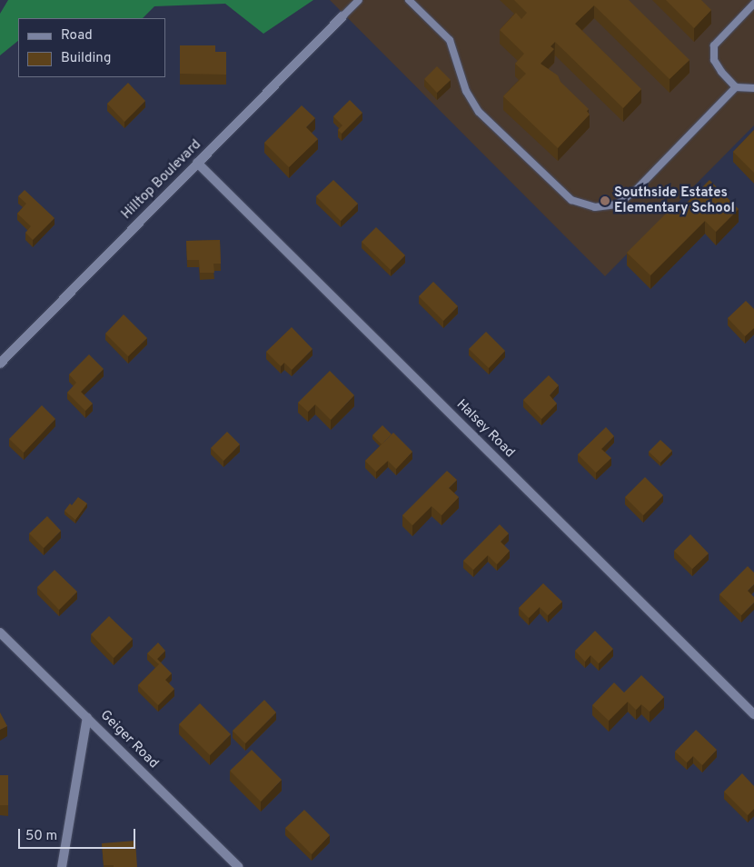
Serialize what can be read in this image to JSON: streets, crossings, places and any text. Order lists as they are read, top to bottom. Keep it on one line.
{"streets":{"street":["Hilltop Boulevard","Halsey Road","Geiger Road"]},"crossings":[["Hilltop Boulevard","Halsey Road"]],"places":["Southside Estates Elementary School"],"legend":["Road","Building"],"scale_bar":"50 m"}
